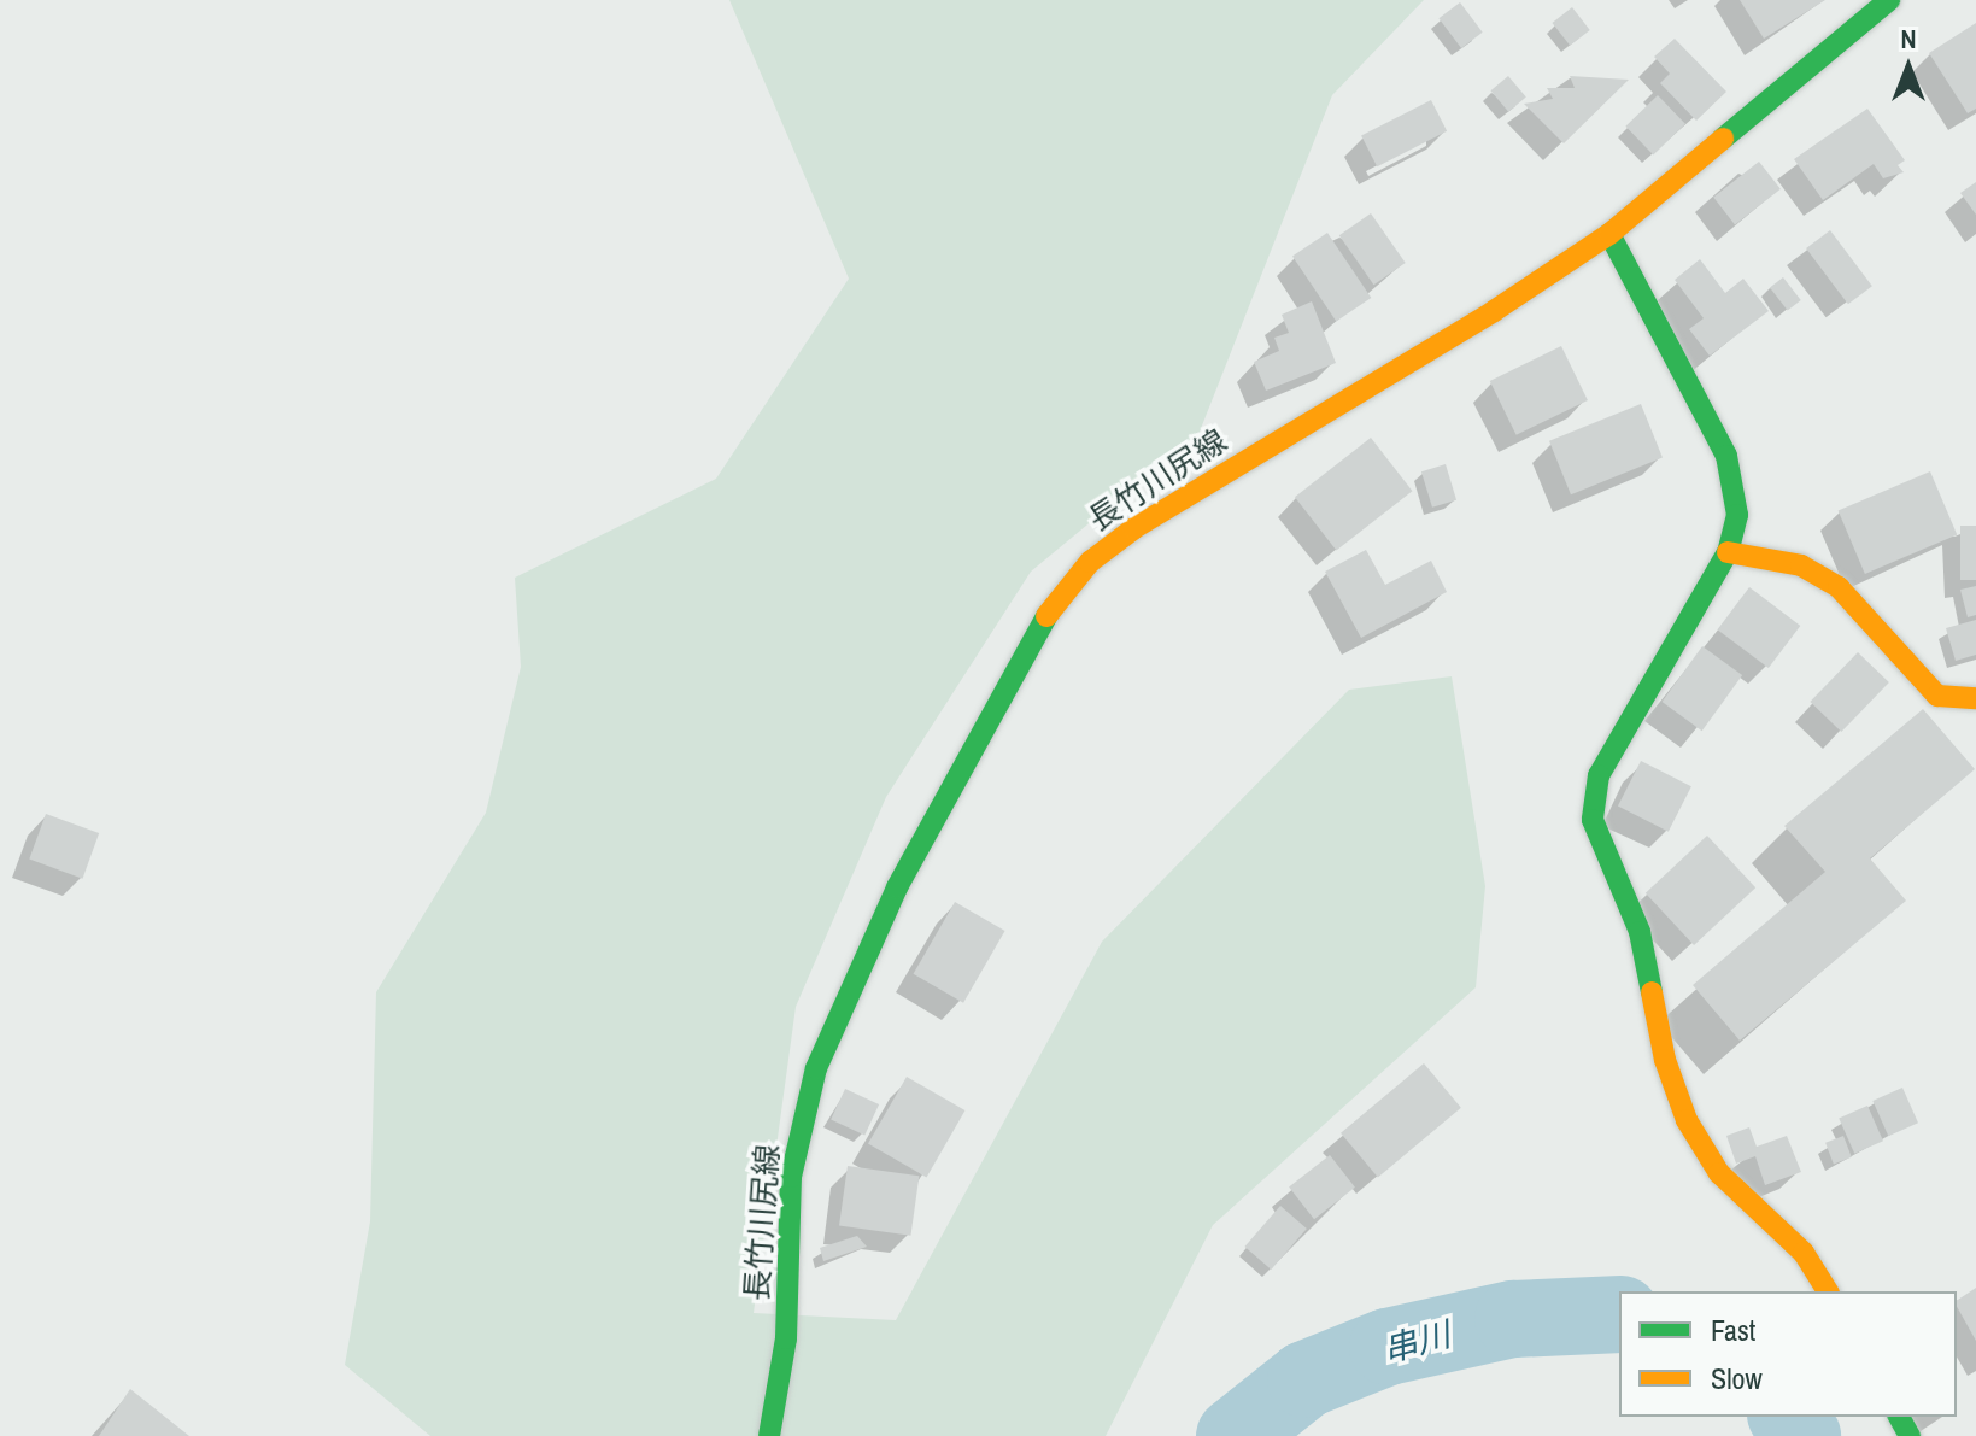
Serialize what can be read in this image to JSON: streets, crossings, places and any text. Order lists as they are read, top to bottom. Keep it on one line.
{"streets":{"main road":["長竹川尻線"]},"water":["串川"],"legend":["Fast","Slow"],"north":"top"}
